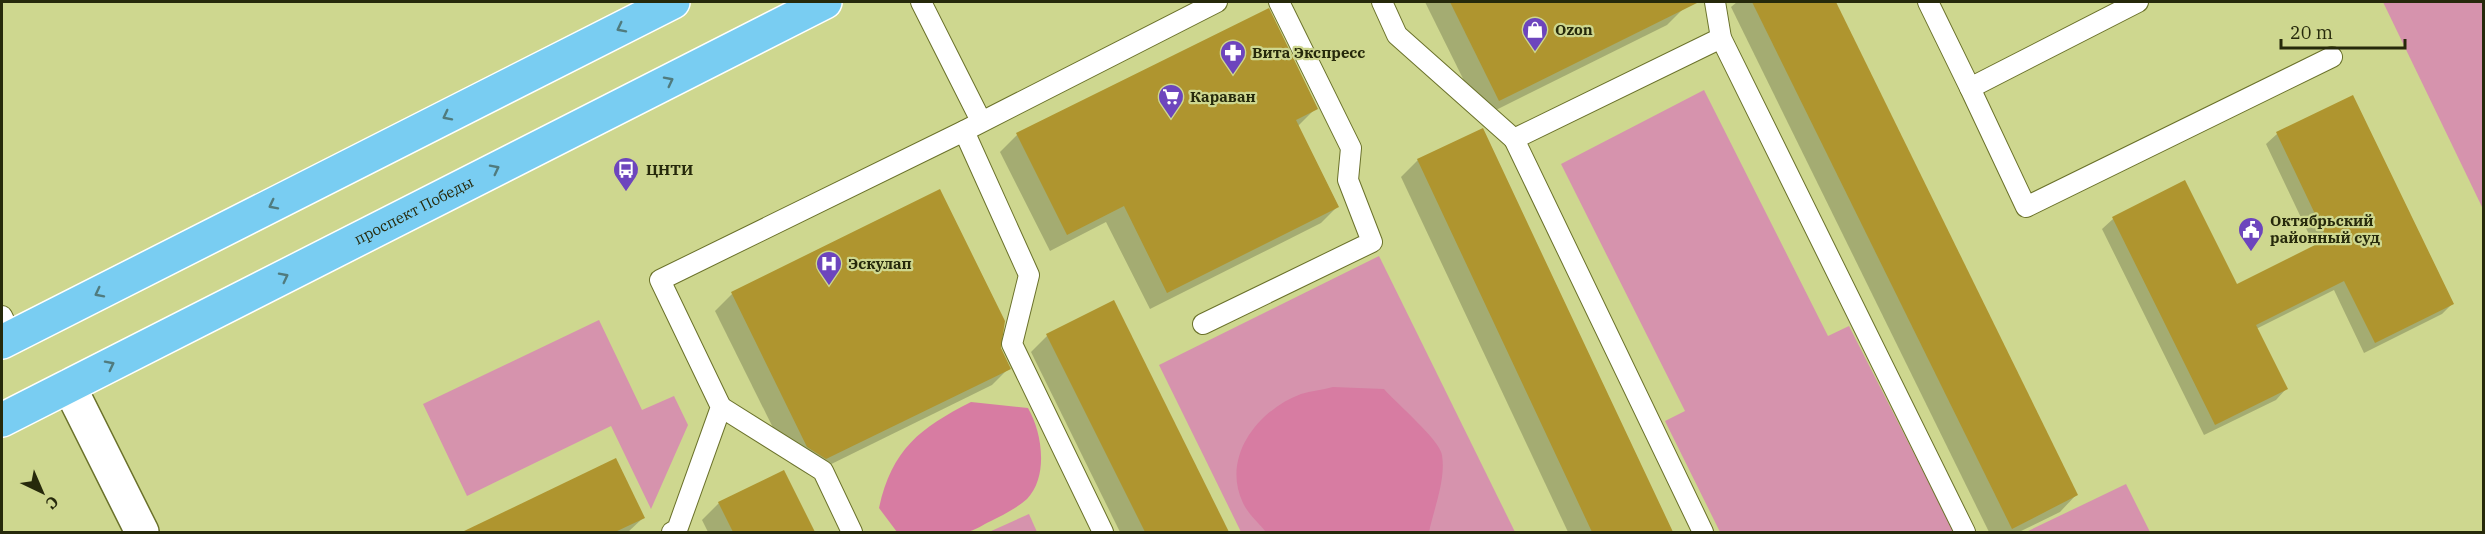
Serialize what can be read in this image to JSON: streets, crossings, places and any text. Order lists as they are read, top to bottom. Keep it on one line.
{"streets":{"main road":["проспект Победы"]},"places":{"shop":["Ozon"],"pharmacy":["Вита Экспресс"],"supermarket":["Караван"],"bus stop":["ЦНТИ"],"public building":["Октябрьский районный суд"],"hospital":["Эскулап"]},"scale_bar":"20 m","north":"bottom right"}
